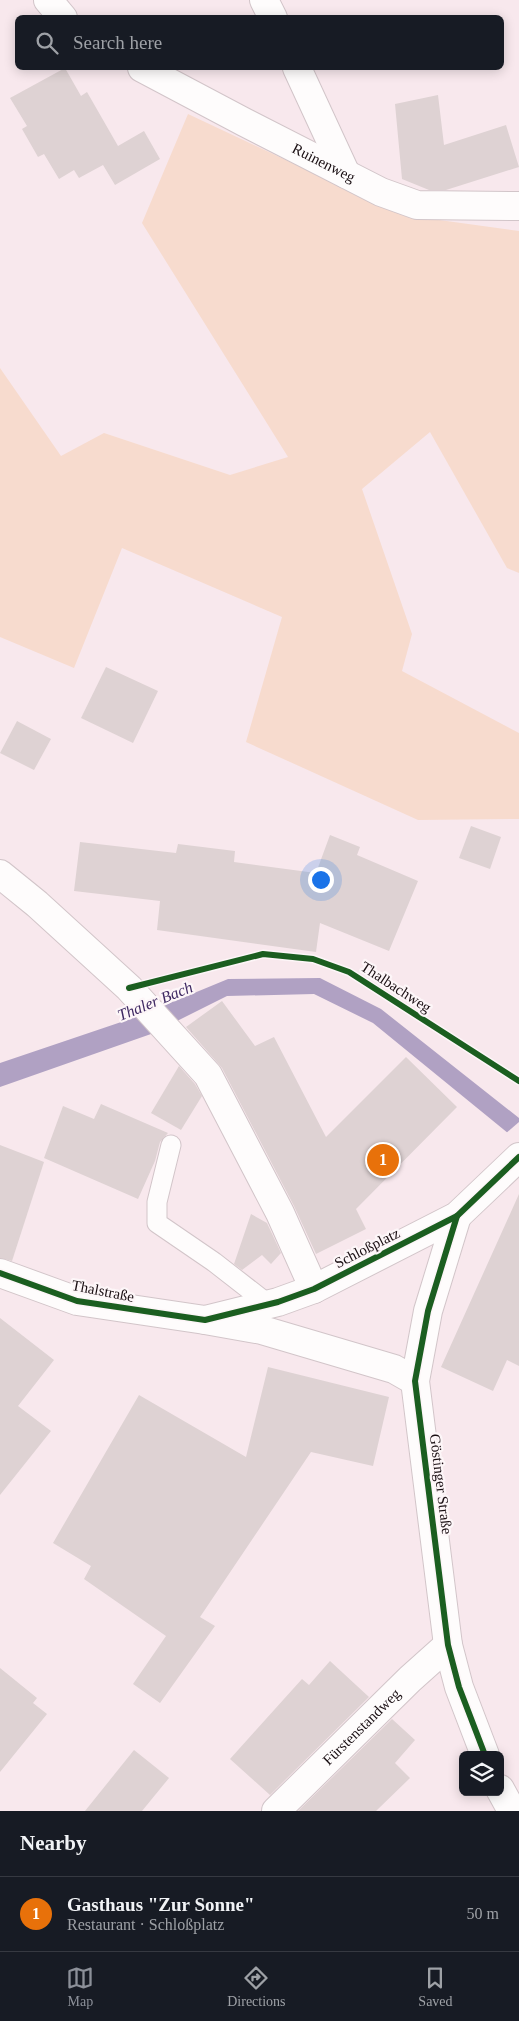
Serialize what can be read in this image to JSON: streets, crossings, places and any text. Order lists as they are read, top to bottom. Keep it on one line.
{"streets":{"street":["Ruinenweg","Schloßplatz","Thalstraße","Göstinger Straße","Fürstenstandweg"],"cycle path":["Thalbachweg"]},"crossings":[["Schloßplatz","Thalstraße"],["Schloßplatz","Göstinger Straße"],["Göstinger Straße","Fürstenstandweg"]],"water":["Thaler Bach"],"page":{"search":"Search here","pins":"1","heading":"Nearby","list":[{"mark":"1","name":"Gasthaus \"Zur Sonne\"","note":"Restaurant · Schloßplatz","value":"50 m"}],"nav":["Map","Directions","Saved"]}}
